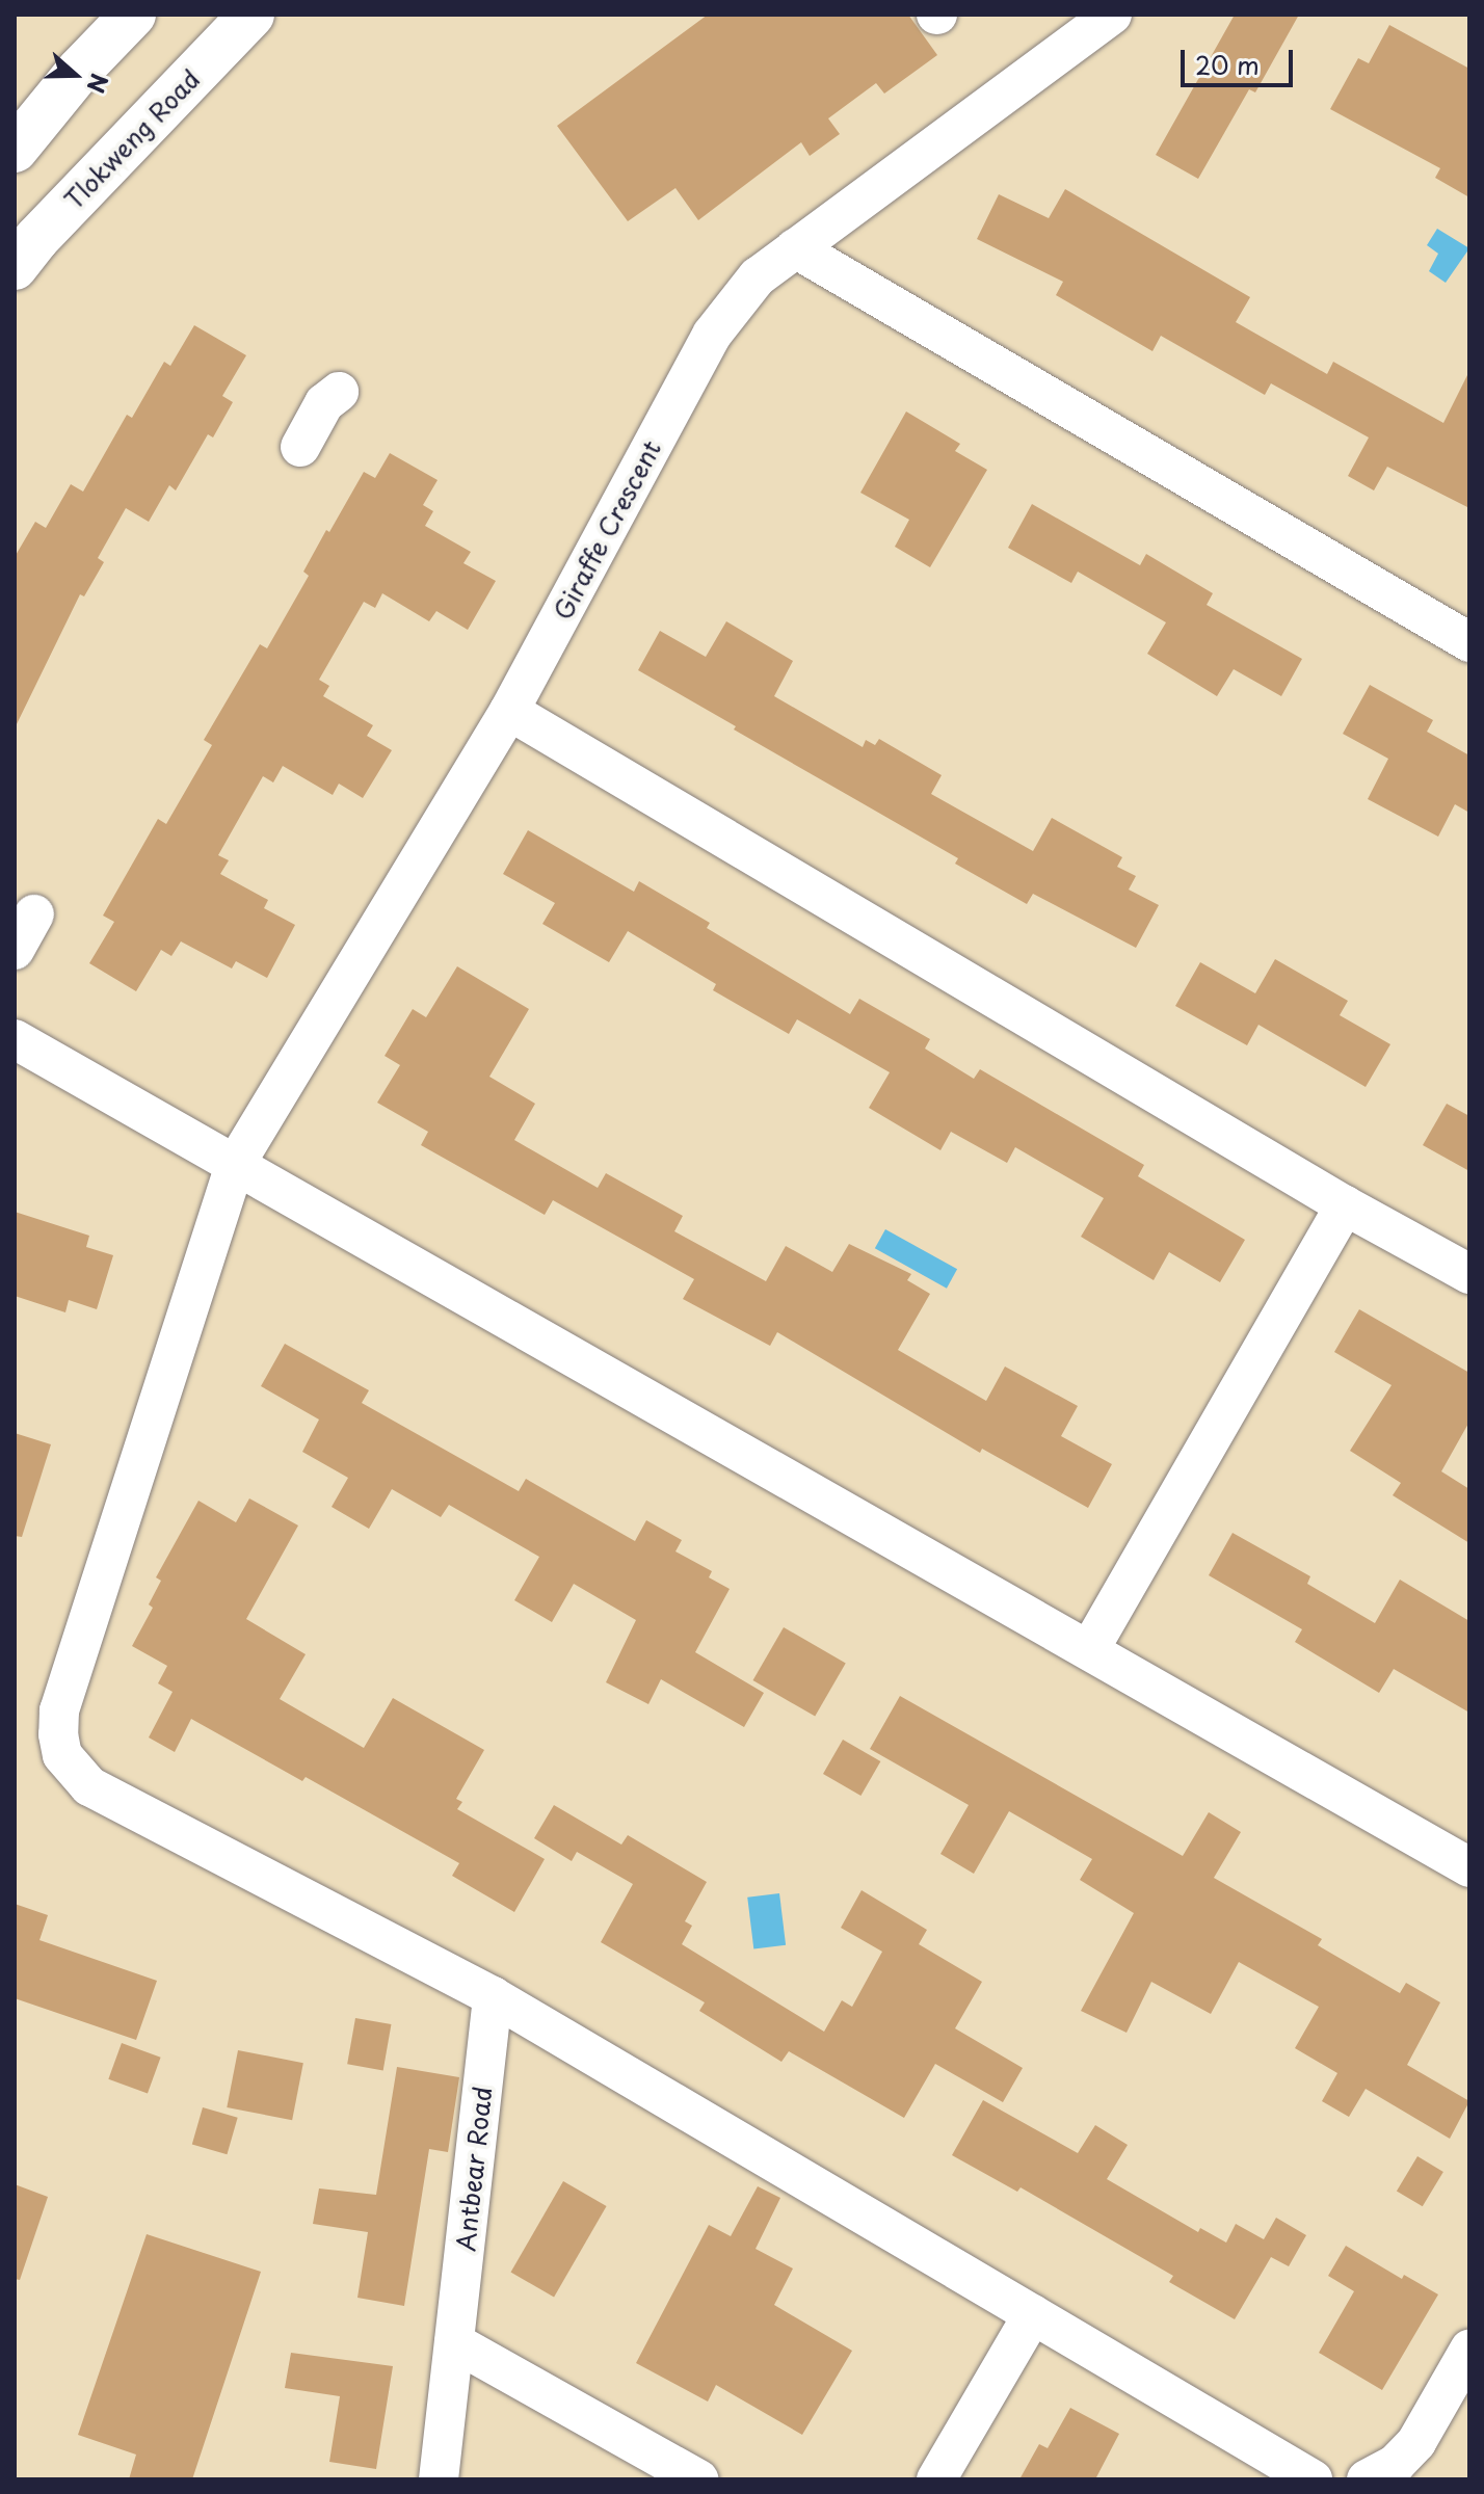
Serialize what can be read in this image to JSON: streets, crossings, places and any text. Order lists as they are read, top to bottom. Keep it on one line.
{"streets":{"main road":["Tlokweng Road"],"street":["Giraffe Crescent","Antbear Road"]},"crossings":[["Giraffe Crescent","Antbear Road"]],"scale_bar":"20 m","north":"right"}
